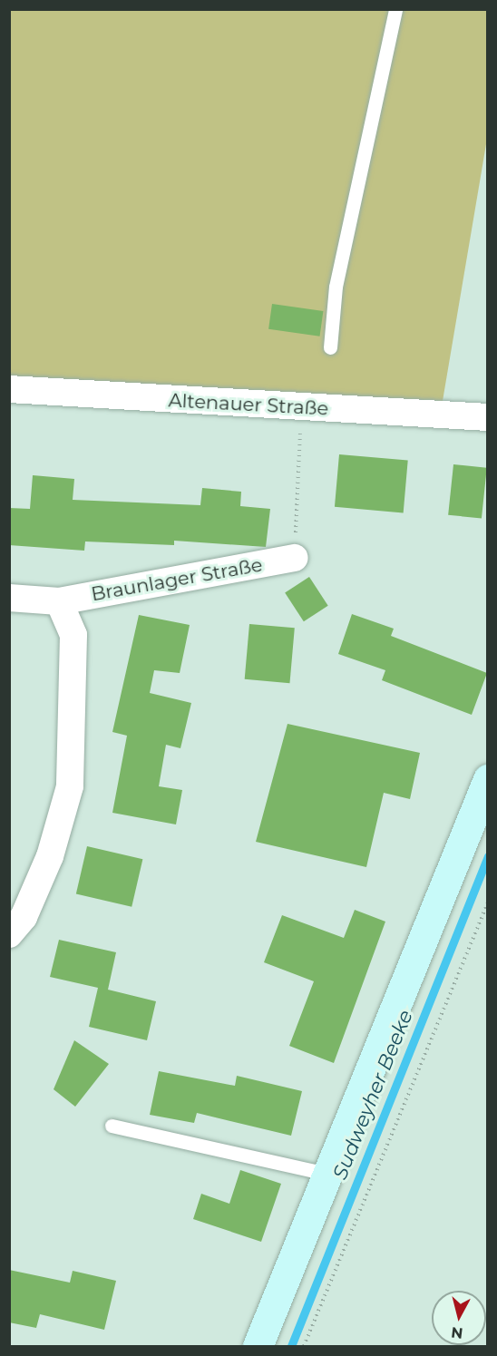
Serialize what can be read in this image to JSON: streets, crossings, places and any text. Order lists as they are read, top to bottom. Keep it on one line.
{"streets":{"street":["Altenauer Straße","Braunlager Straße"]},"water":["Sudweyher Beeke"],"north":"bottom"}
